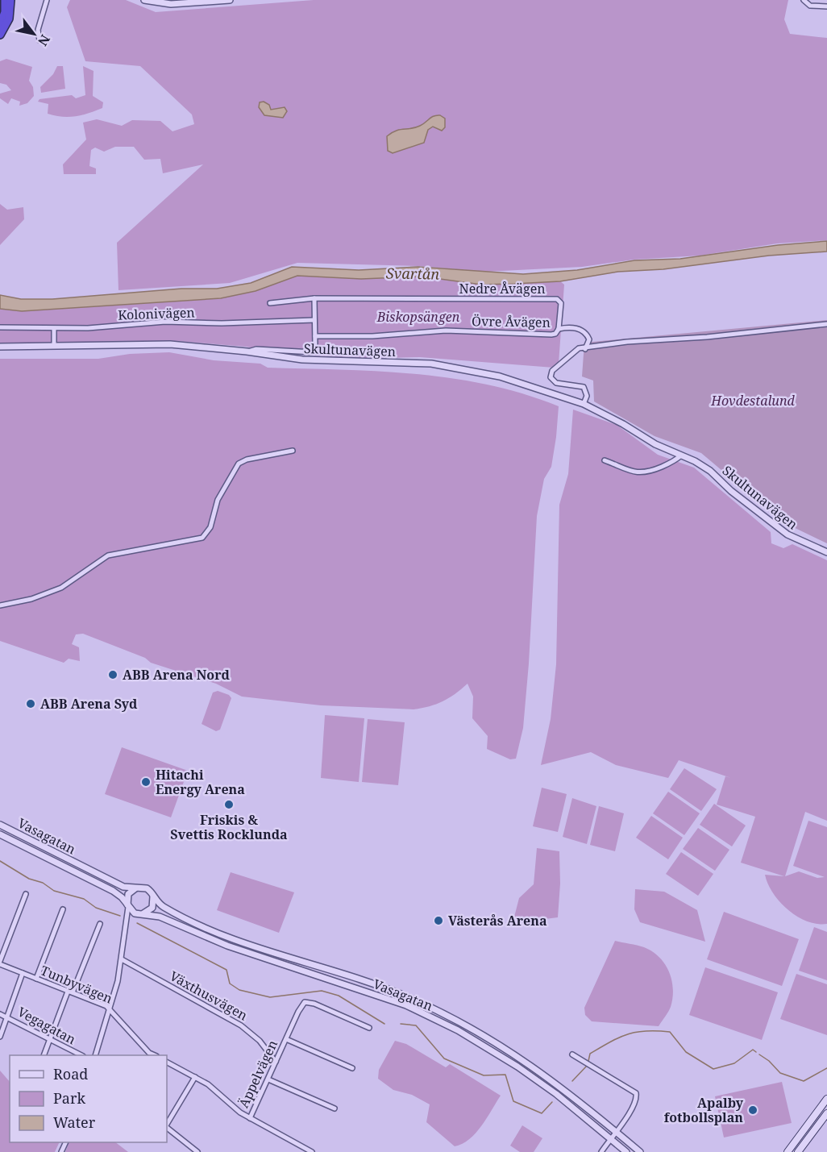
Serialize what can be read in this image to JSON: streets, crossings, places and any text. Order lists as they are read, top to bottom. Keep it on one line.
{"streets":{"street":["Nedre Åvägen","Kolonivägen","Övre Åvägen","Skultunavägen","Vasagatan","Tunbyvägen","Växthusvägen","Vegagatan","Äppelvägen"]},"crossings":[["Nedre Åvägen","Övre Åvägen"],["Växthusvägen","Äppelvägen"]],"water":["Svartån"],"parks":["Biskopsängen","Hovdestalund"],"places":["ABB Arena Nord","ABB Arena Syd","Hitachi Energy Arena","Friskis & Svettis Rocklunda","Västerås Arena","Apalby fotbollsplan"],"legend":["Road","Park","Water"],"north":"bottom right"}
